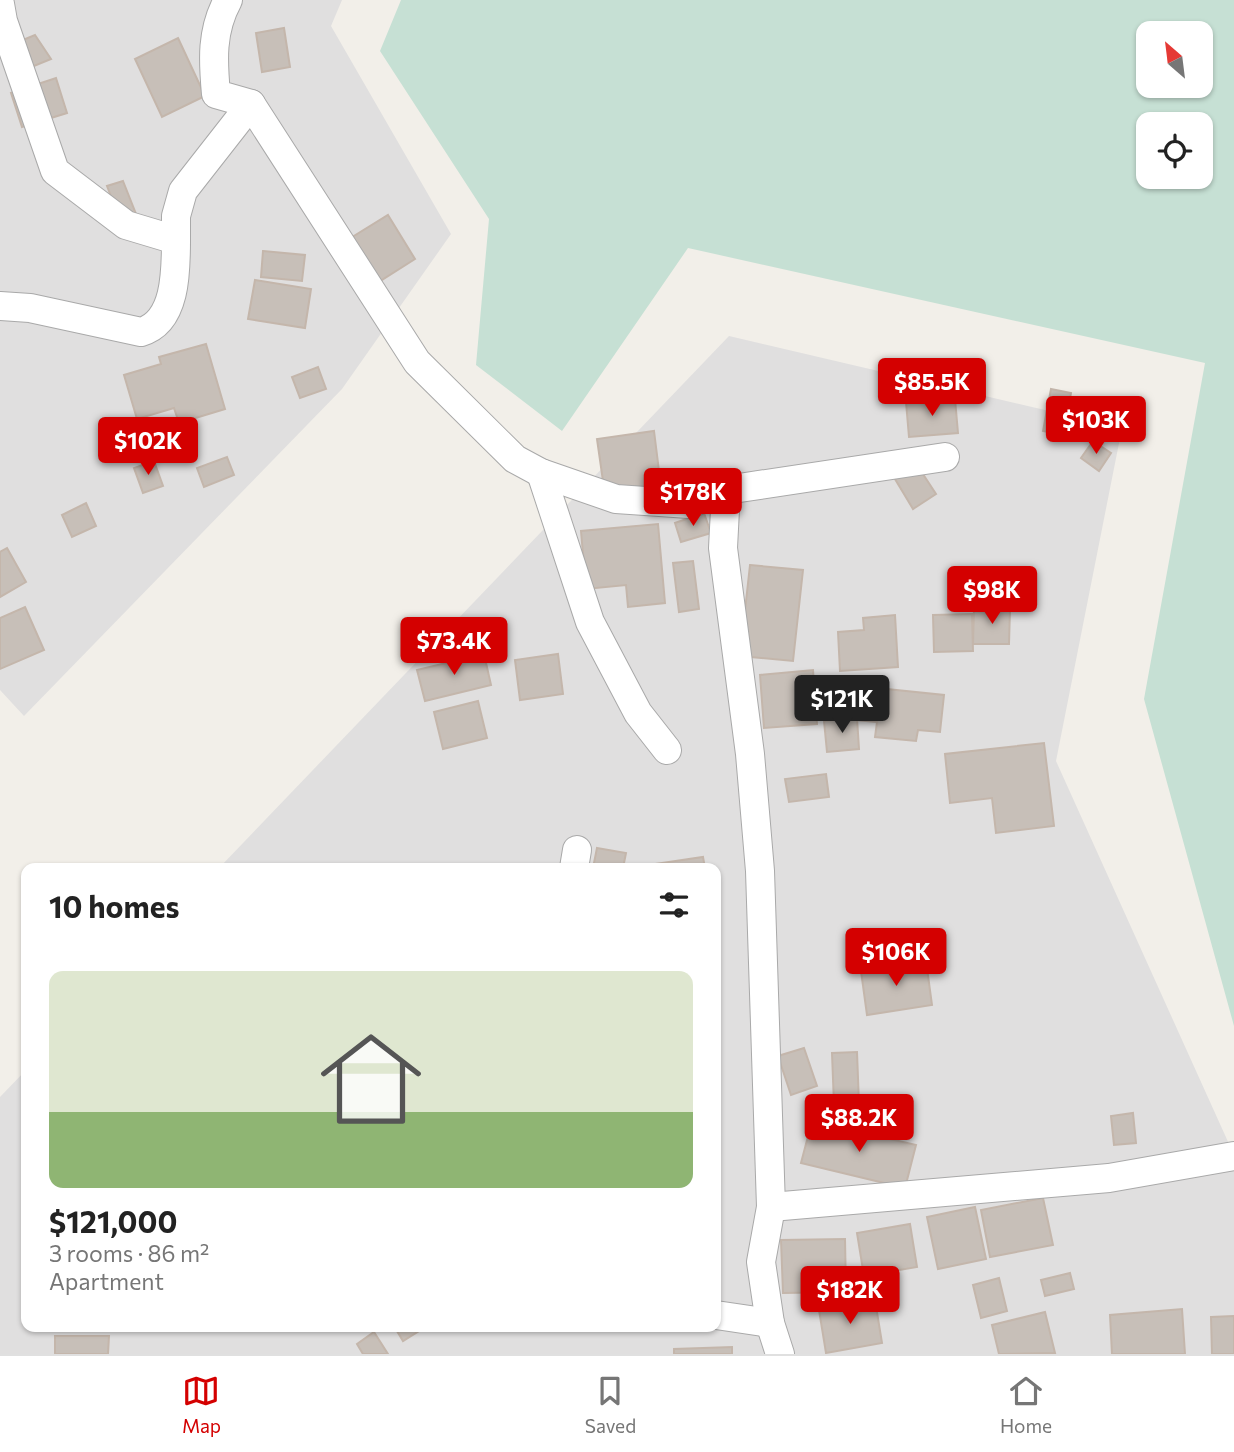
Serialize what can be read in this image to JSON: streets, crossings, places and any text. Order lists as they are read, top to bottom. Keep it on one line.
{"north":"top left","page":{"price":["$85.5K","$103K","$102K","$178K","$98K","$73.4K","$121K","$106K","$88.2K","$182K"],"heading":"10 homes","list":[{"name":"$121,000","note":"3 rooms · 86 m² · Apartment"}],"tabs":["Map","Saved","Home"]}}
